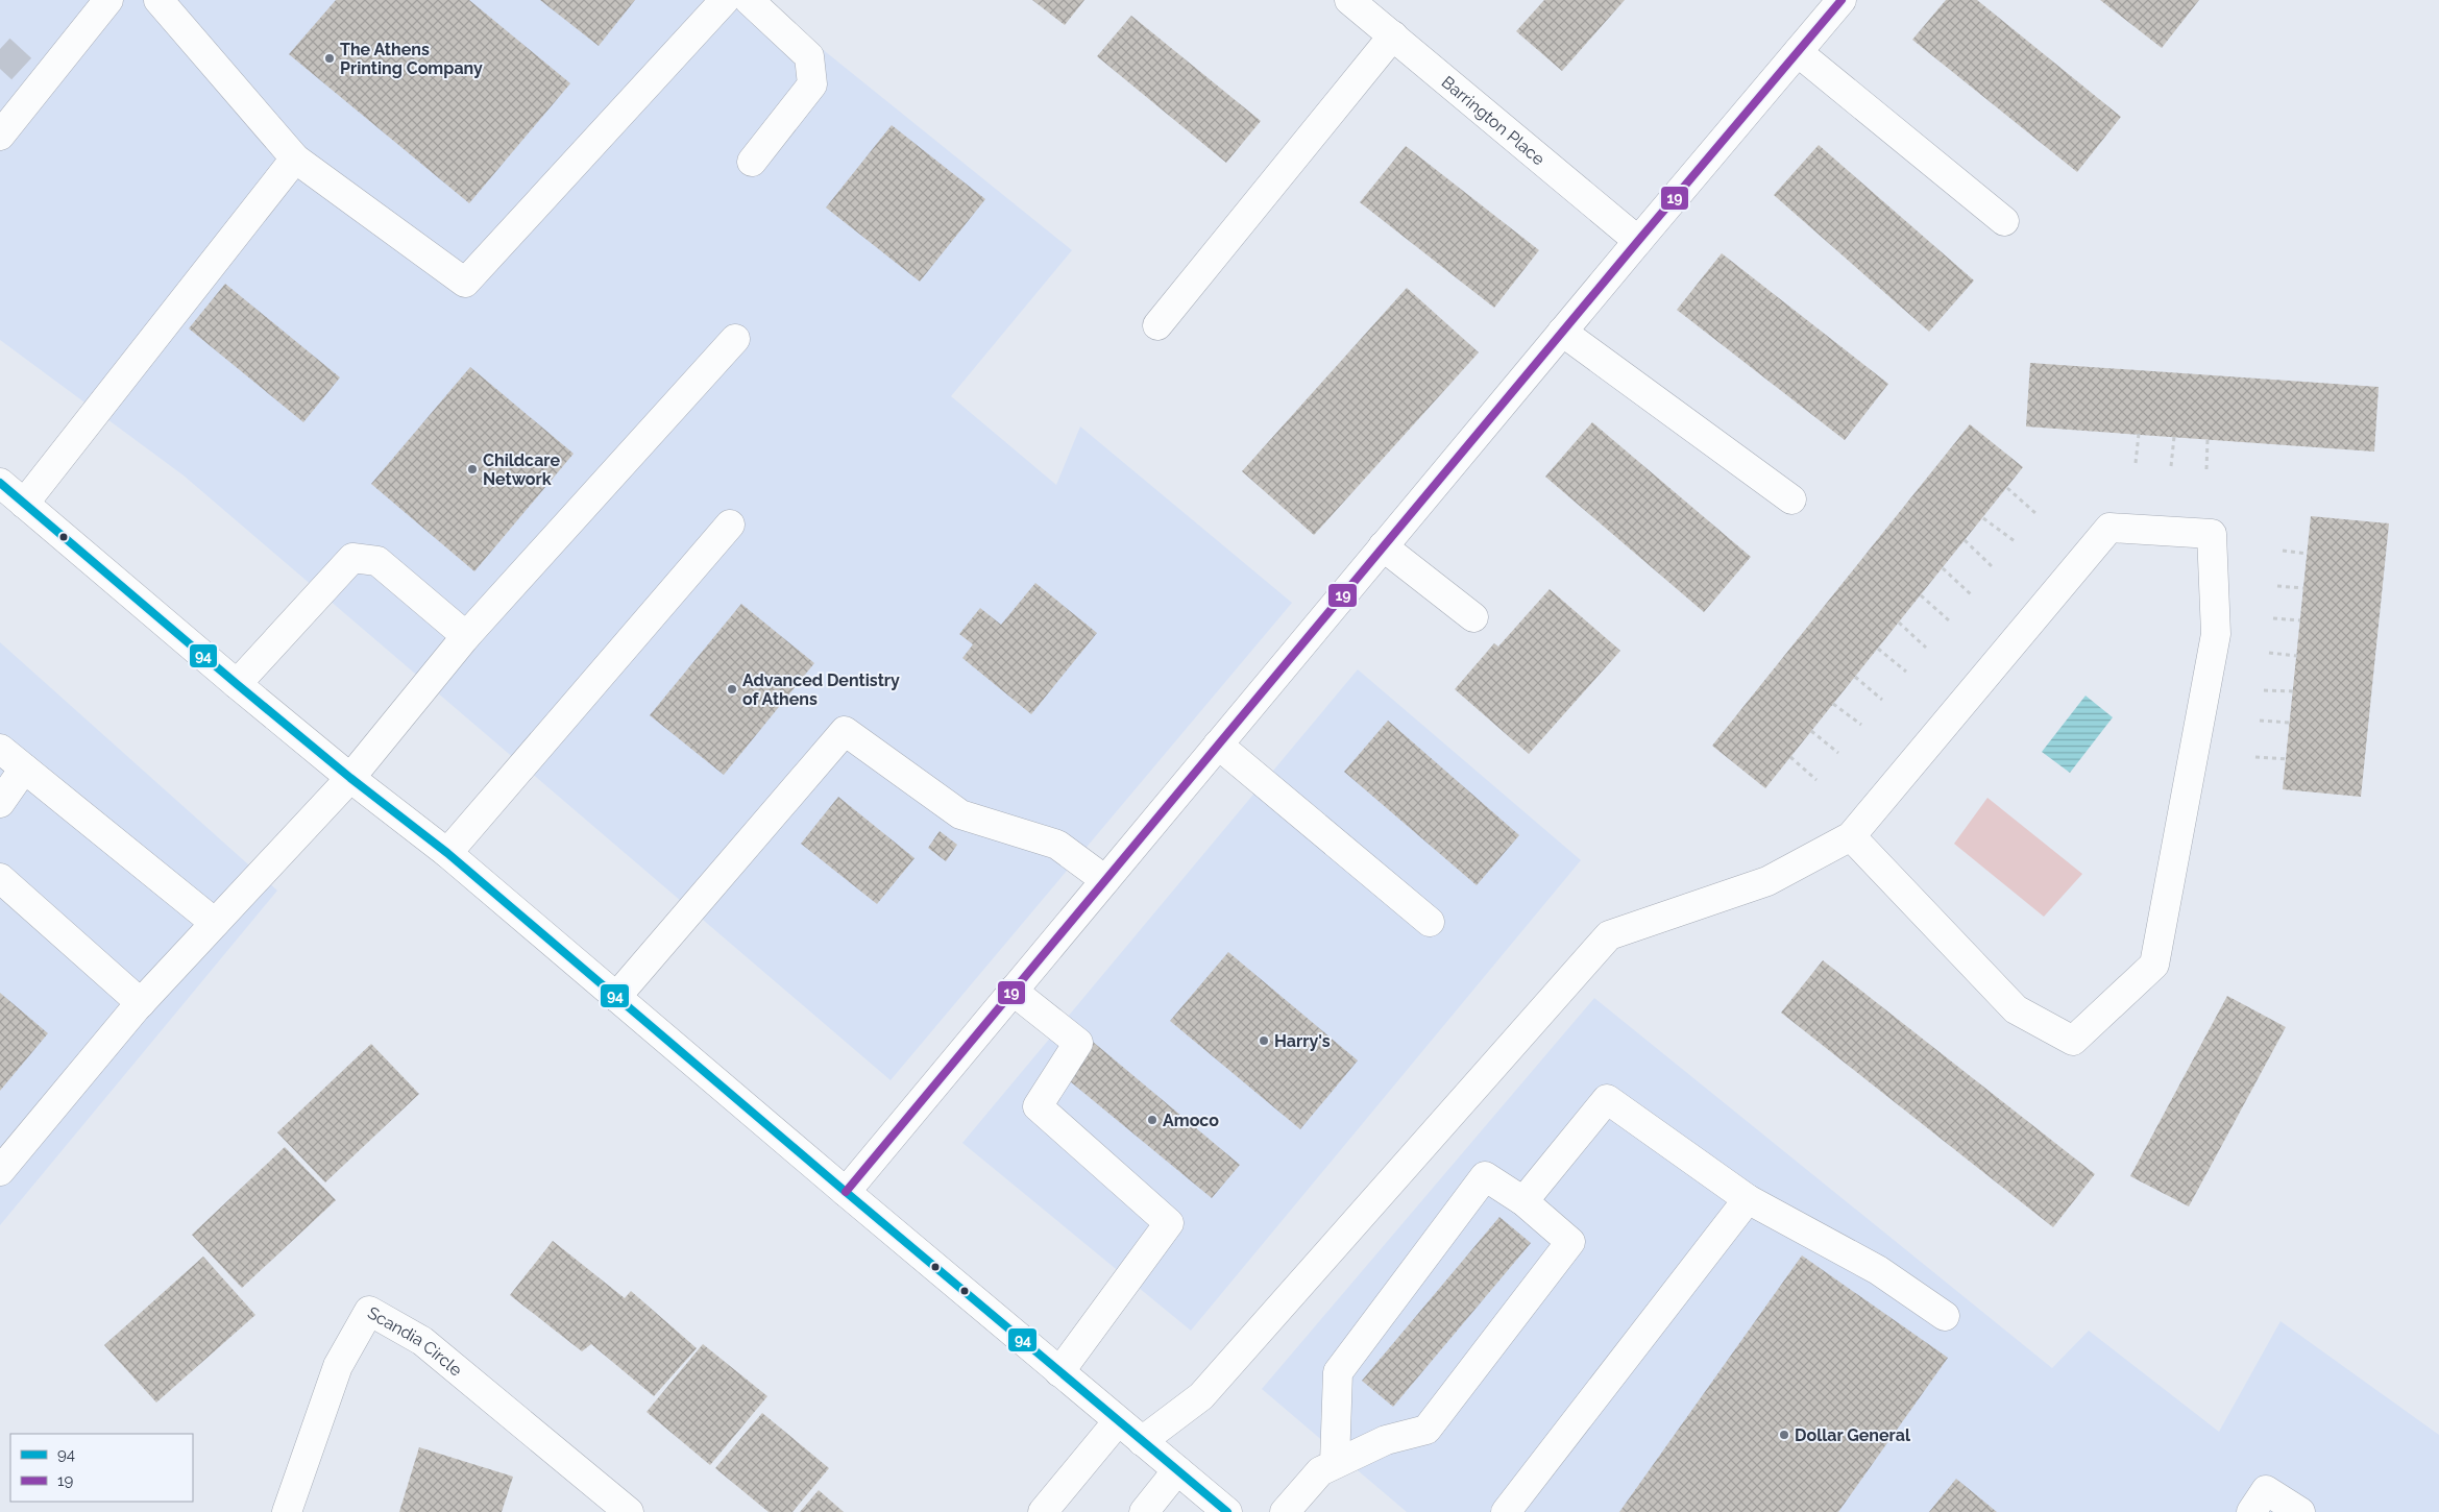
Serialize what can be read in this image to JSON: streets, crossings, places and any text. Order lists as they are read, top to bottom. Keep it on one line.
{"streets":{"street":["Barrington Place","Scandia Circle"]},"places":["The Athens Printing Company","Childcare Network","Advanced Dentistry of Athens","Harry's","Amoco","Dollar General"],"lines":["transit line 19","transit line 94"],"legend":["94","19"]}
